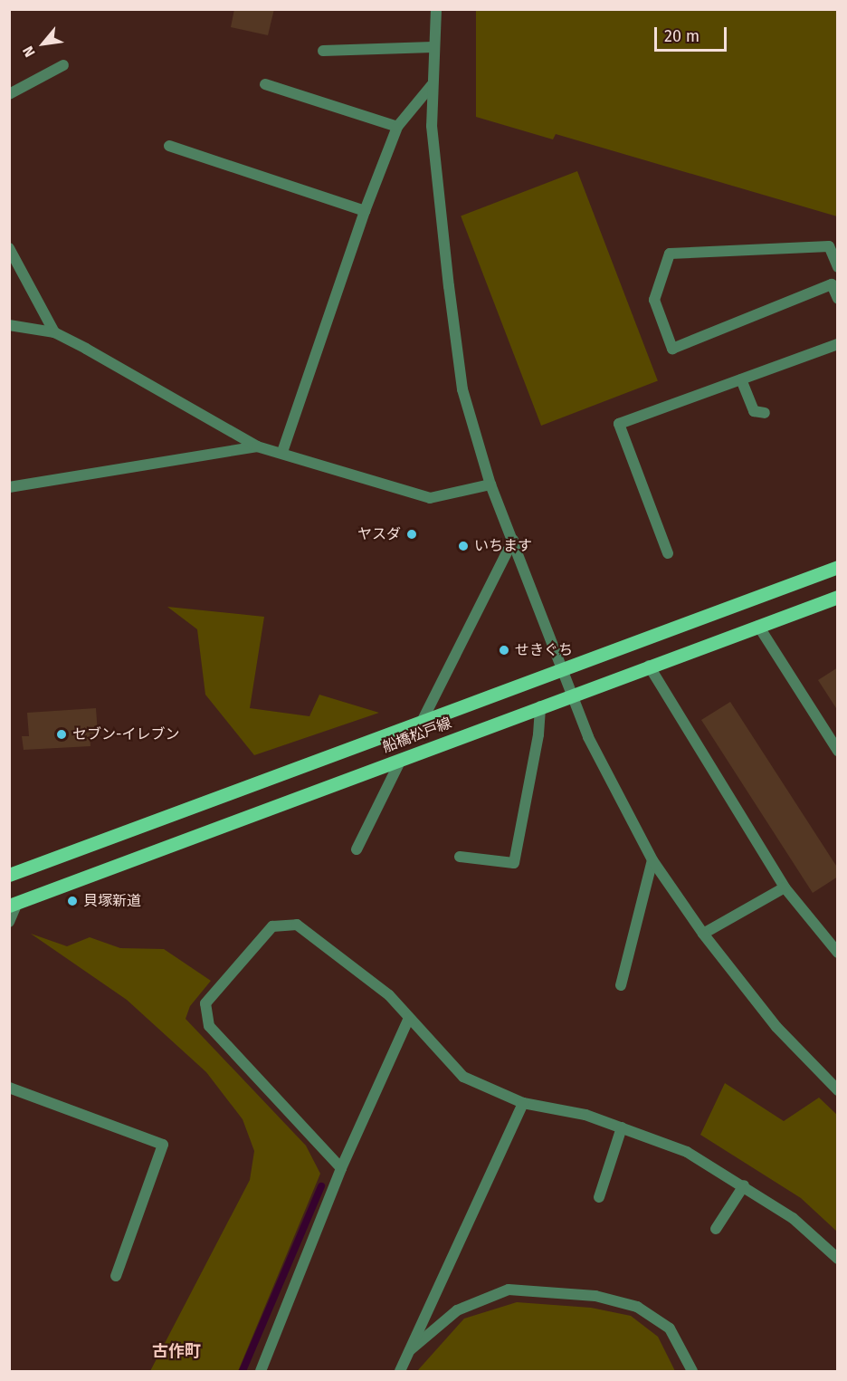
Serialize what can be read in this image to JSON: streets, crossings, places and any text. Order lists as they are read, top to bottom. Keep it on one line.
{"streets":{"main road":["船橋松戸線"]},"districts":["古作町"],"places":["ヤスダ","いちます","せきぐち","セブン-イレブン","貝塚新道"],"scale_bar":"20 m","north":"bottom left"}
